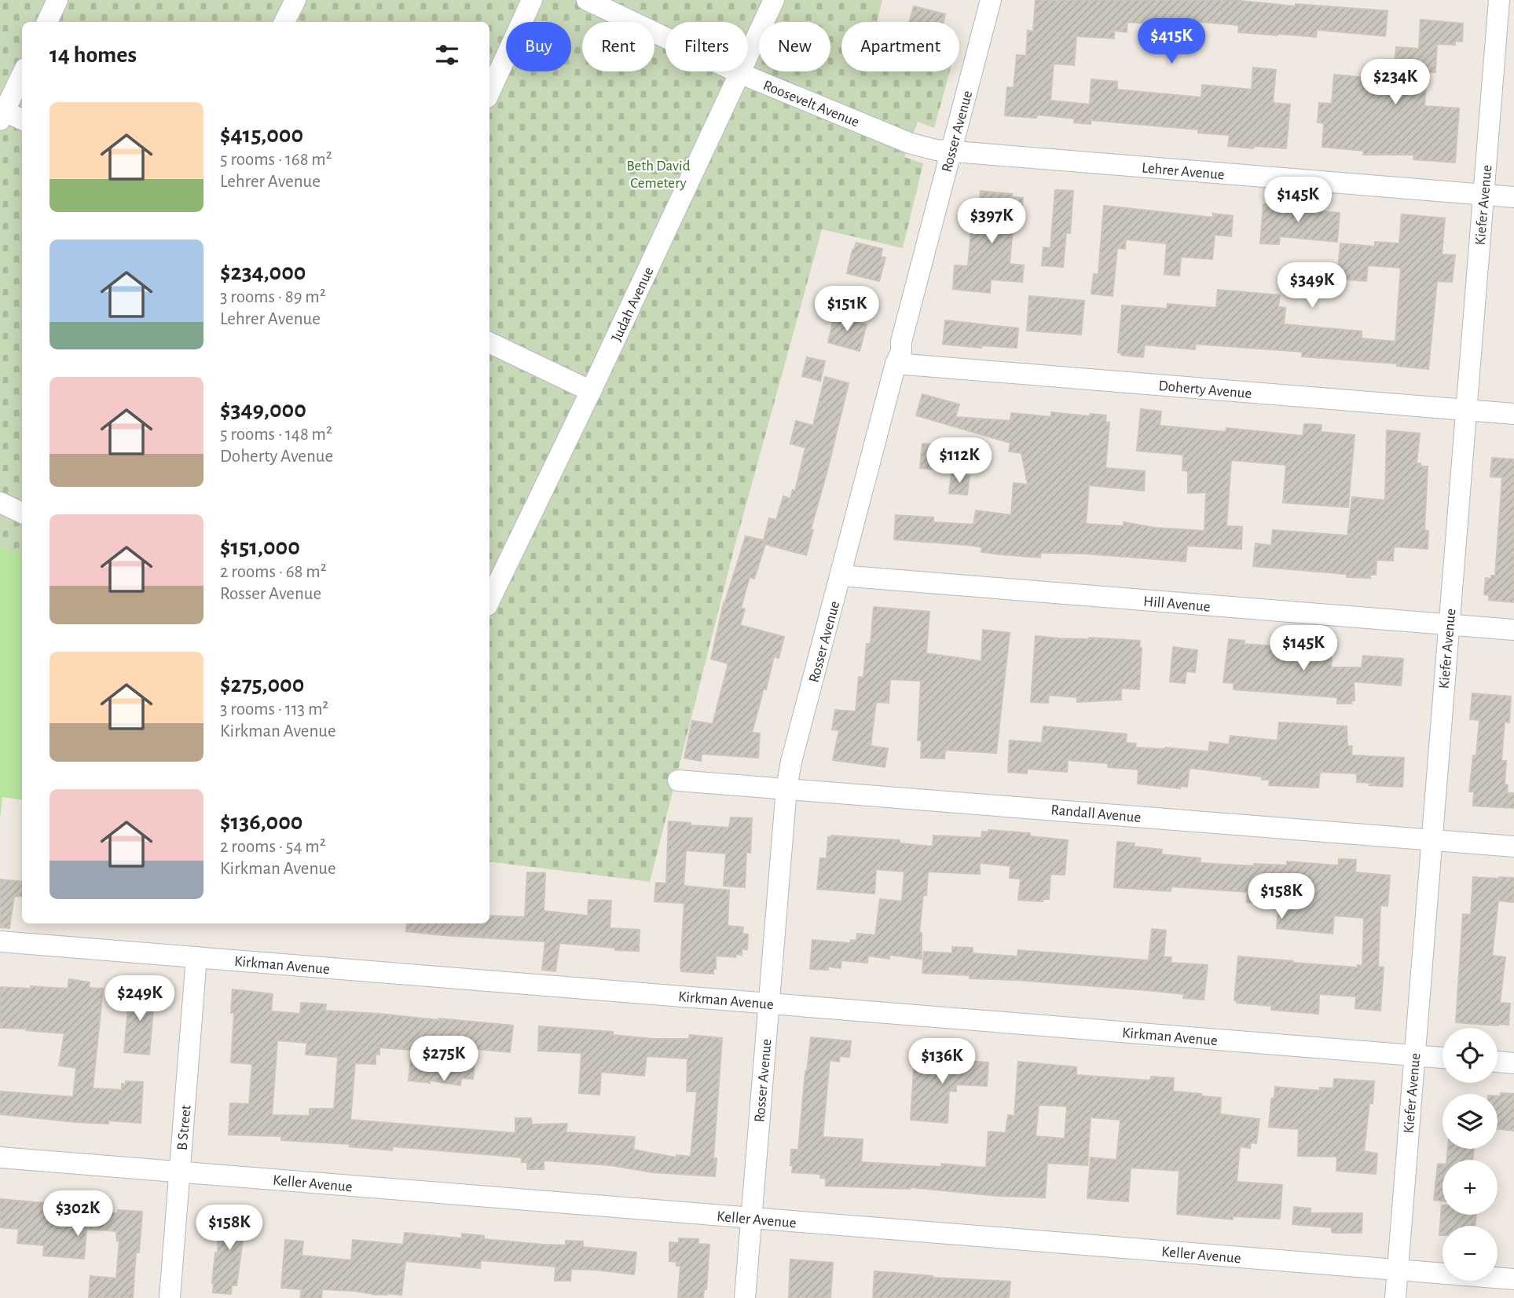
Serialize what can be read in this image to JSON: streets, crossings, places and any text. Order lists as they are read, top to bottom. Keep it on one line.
{"streets":{"street":["Roosevelt Avenue","Rosser Avenue","Lehrer Avenue","Kiefer Avenue","Judah Avenue","Doherty Avenue","Hill Avenue","Randall Avenue","Kirkman Avenue","B Street","Keller Avenue"]},"crossings":[["Roosevelt Avenue","Rosser Avenue"],["Roosevelt Avenue","Lehrer Avenue"],["Roosevelt Avenue","Judah Avenue"],["Rosser Avenue","Lehrer Avenue"],["Rosser Avenue","Doherty Avenue"],["Rosser Avenue","Hill Avenue"],["Rosser Avenue","Randall Avenue"],["Rosser Avenue","Kirkman Avenue"],["Rosser Avenue","Keller Avenue"],["Lehrer Avenue","Kiefer Avenue"],["Kiefer Avenue","Doherty Avenue"],["Kiefer Avenue","Hill Avenue"],["Kiefer Avenue","Randall Avenue"],["Kiefer Avenue","Kirkman Avenue"],["Kiefer Avenue","Keller Avenue"],["Kirkman Avenue","B Street"],["B Street","Keller Avenue"]],"parks":["Beth David Cemetery"],"page":{"price":["$415K","$234K","$145K","$397K","$349K","$151K","$112K","$145K","$158K","$249K","$275K","$136K","$302K","$158K"],"chip":["Buy","Rent","Filters","New","Apartment"],"heading":"14 homes","list":[{"name":"$415,000","note":"5 rooms · 168 m² · Lehrer Avenue"},{"name":"$234,000","note":"3 rooms · 89 m² · Lehrer Avenue"},{"name":"$349,000","note":"5 rooms · 148 m² · Doherty Avenue"},{"name":"$151,000","note":"2 rooms · 68 m² · Rosser Avenue"},{"name":"$275,000","note":"3 rooms · 113 m² · Kirkman Avenue"},{"name":"$136,000","note":"2 rooms · 54 m² · Kirkman Avenue"}],"map_buttons":["+","−"]}}
